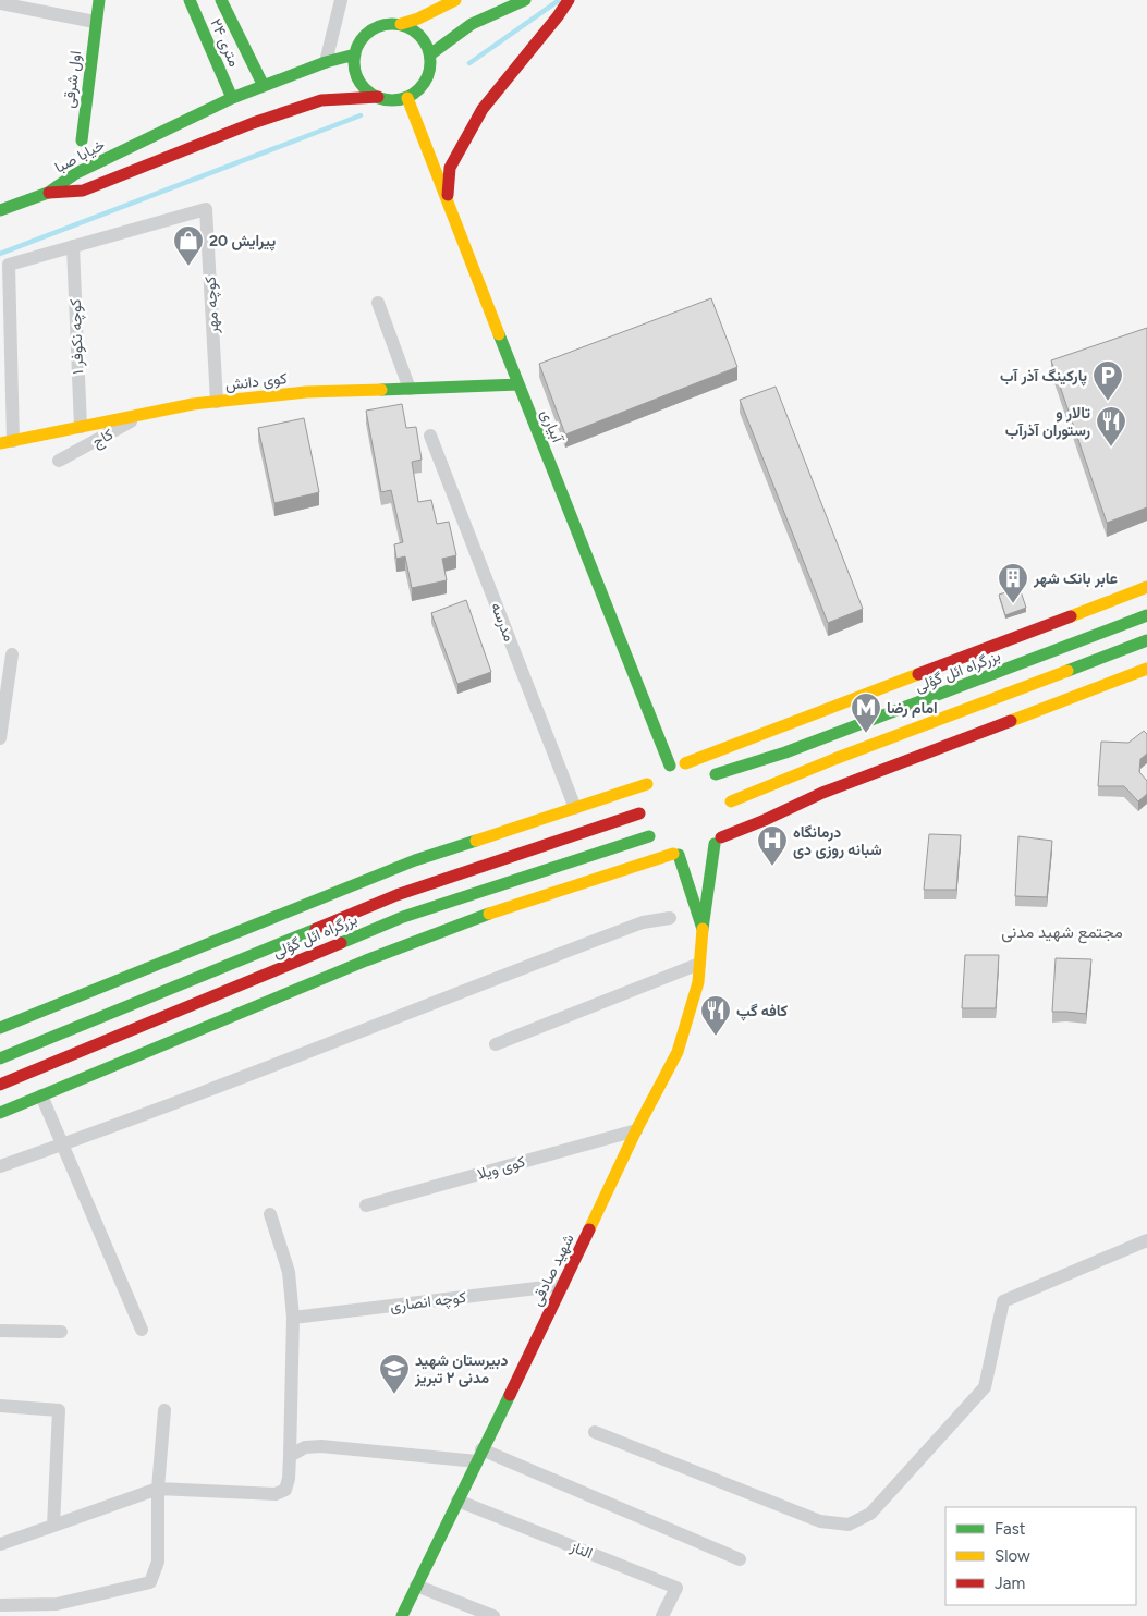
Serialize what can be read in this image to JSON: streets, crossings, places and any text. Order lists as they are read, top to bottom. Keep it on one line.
{"streets":{"main road":["۲۴ متری","اول شرقی","خیابا صبا","کوی دانش","آبیاری","بزرگراه ائل گؤلی","شهید صادقی"],"street":["کوچه مهر","کوچه نکوفر ۱","کاج","مدرسه","کوی ویلا","کوچه انصاری","الناز"]},"crossings":[["۲۴ متری","خیابا صبا"],["خیابا صبا","آبیاری"],["کوچه مهر","کوچه نکوفر ۱"],["کوچه مهر","کوی دانش"],["کوچه نکوفر ۱","کوی دانش"],["کوی دانش","آبیاری"],["کوی دانش","کاج"],["آبیاری","بزرگراه ائل گؤلی"],["آبیاری","شهید صادقی"],["بزرگراه ائل گؤلی","شهید صادقی"],["کوی ویلا","شهید صادقی"],["شهید صادقی","کوچه انصاری"],["شهید صادقی","الناز"]],"districts":["مجتمع شهید مدنی"],"places":{"shop":["پیرایش 20"],"parking":["پارکینگ آذر آب"],"restaurant":["تالار و رستوران آذرآب","کافه گپ"],"building":["عابر بانک شهر"],"metro station":["امام رضا"],"hospital":["درمانگاه شبانه روزی دی"],"school or university":["دبیرستان شهید مدنی ۲ تبریز"]},"legend":["Fast","Slow","Jam"]}
